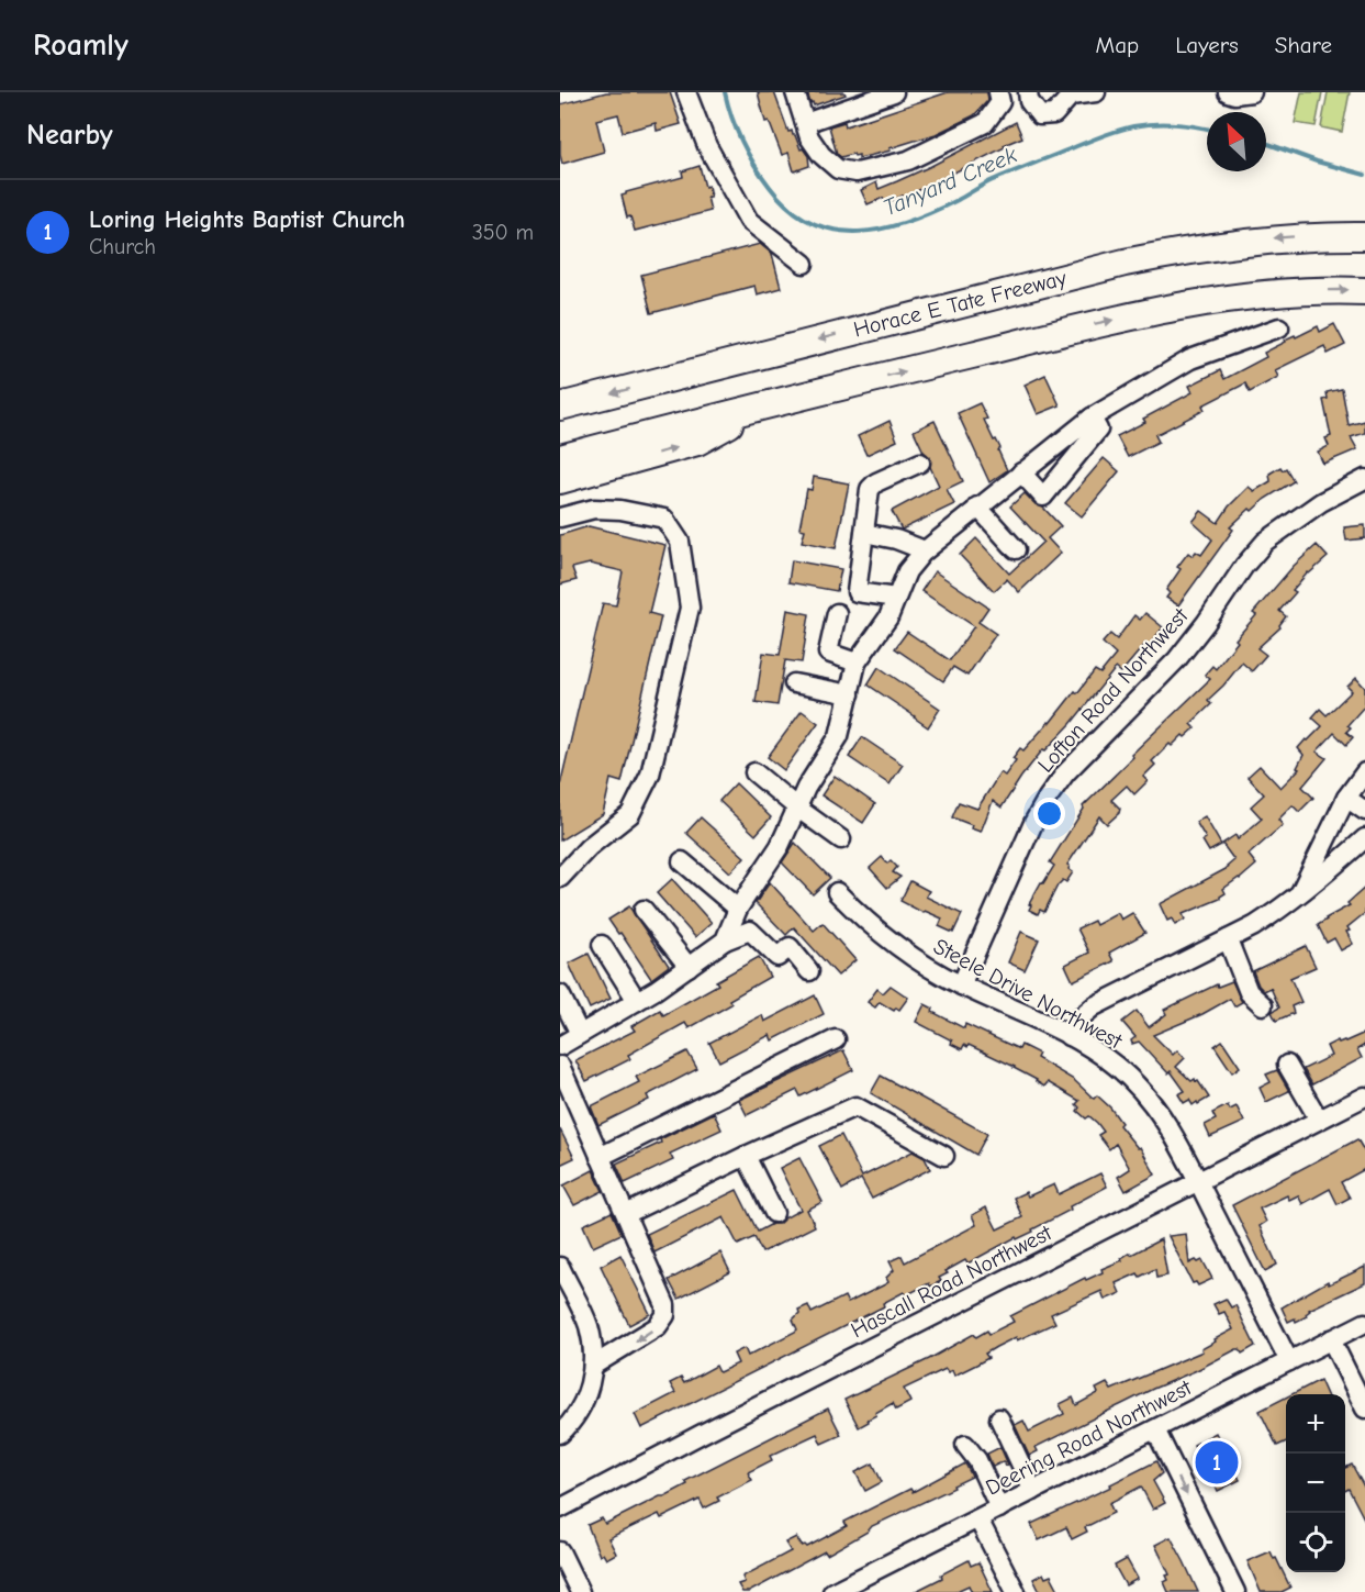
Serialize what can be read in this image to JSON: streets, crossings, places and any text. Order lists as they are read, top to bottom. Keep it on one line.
{"streets":{"highway":["Horace E Tate Freeway"],"street":["Lofton Road Northwest","Steele Drive Northwest","Hascall Road Northwest","Deering Road Northwest"]},"crossings":[["Lofton Road Northwest","Steele Drive Northwest"],["Steele Drive Northwest","Hascall Road Northwest"],["Steele Drive Northwest","Deering Road Northwest"]],"water":["Tanyard Creek"],"north":"top left","page":{"header":"Roamly","nav":["Map","Layers","Share"],"heading":"Nearby","list":[{"mark":"1","name":"Loring Heights Baptist Church","note":"Church","value":"350 m"}],"map_buttons":["+","−"],"pins":"1"}}
